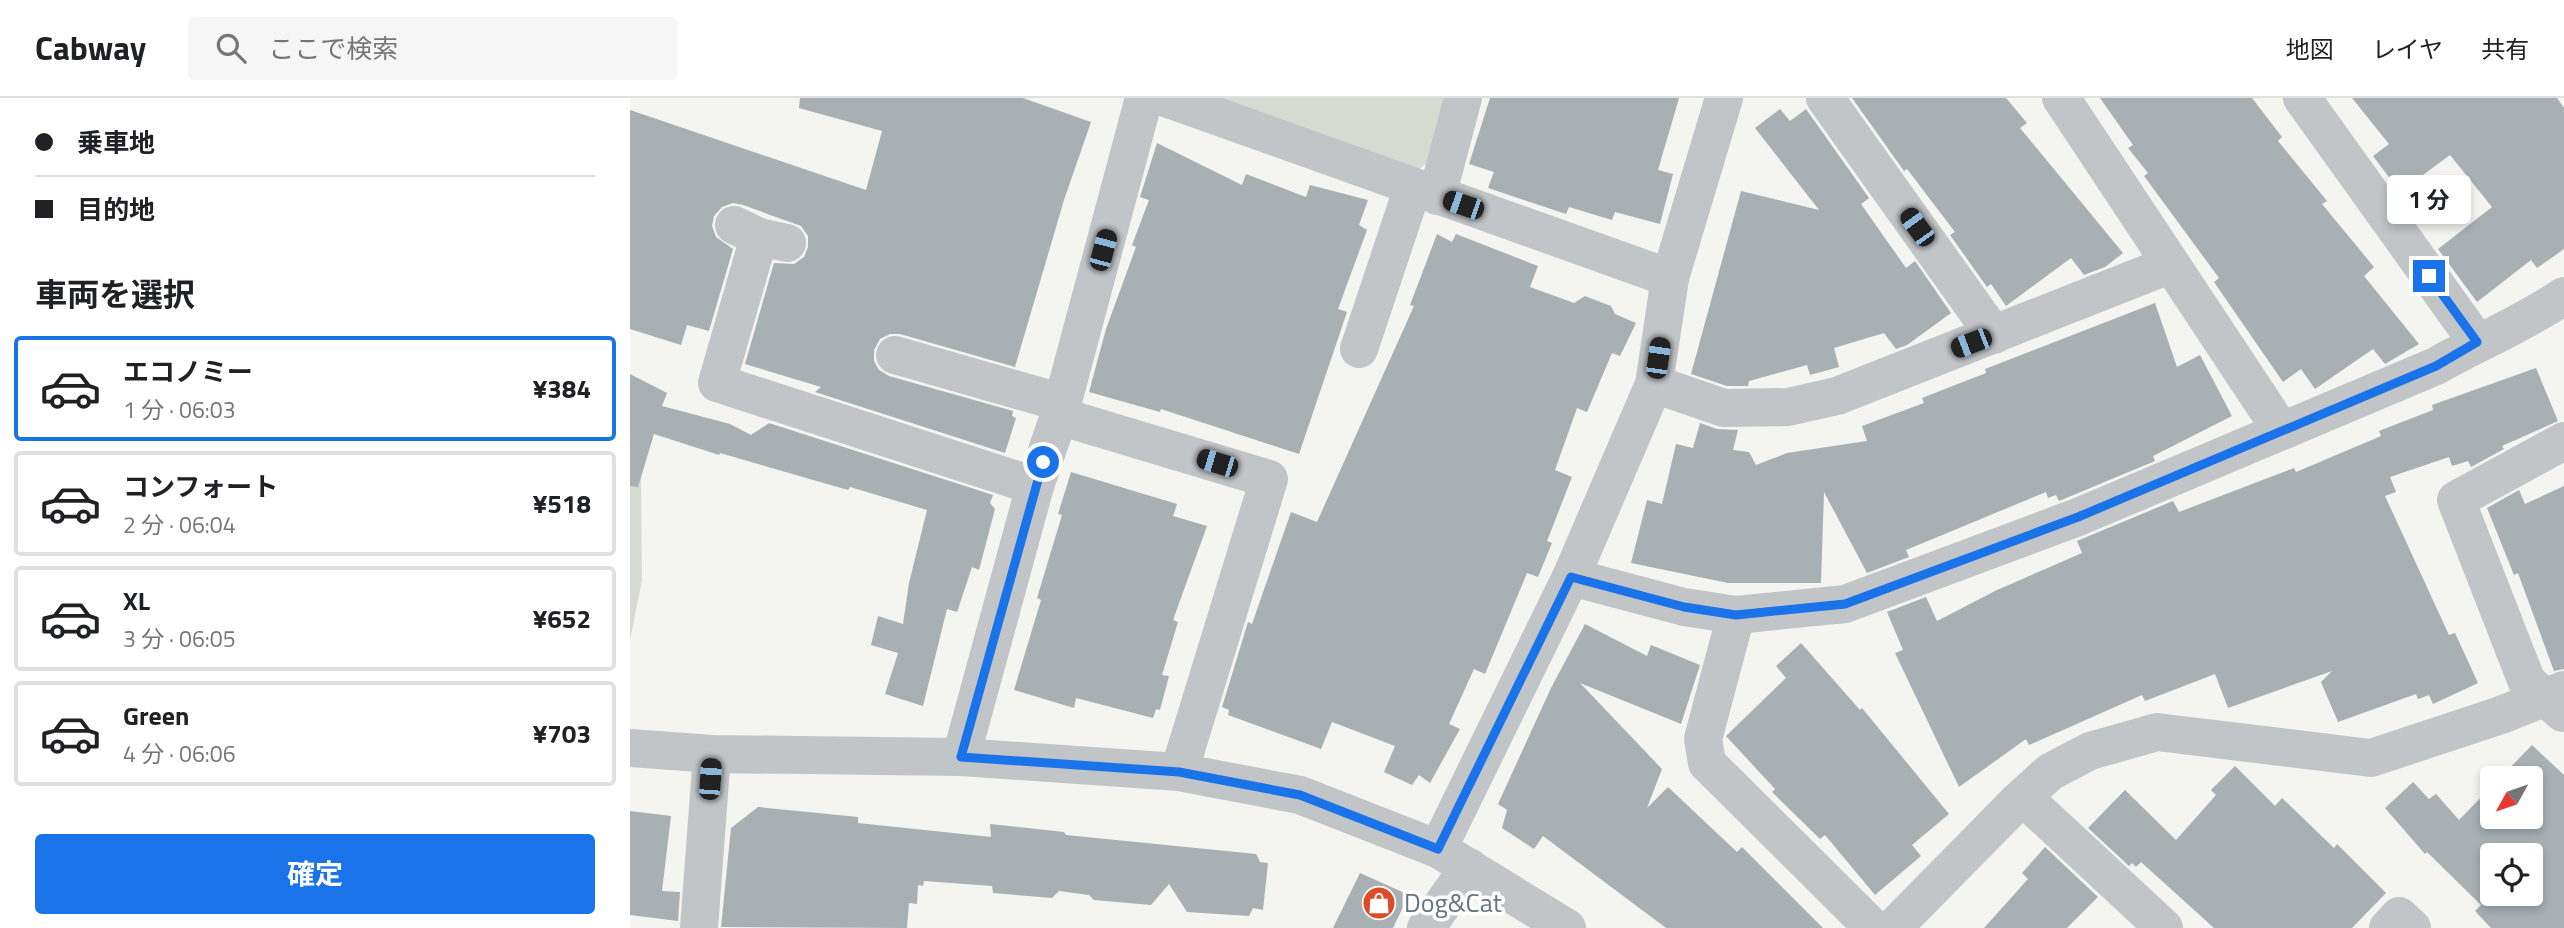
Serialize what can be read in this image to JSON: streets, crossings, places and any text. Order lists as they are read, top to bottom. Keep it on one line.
{"places":{"shop":["Dog&Cat"]},"north":"bottom left","page":{"header":"Cabway","search":"ここで検索","nav":["地図","レイヤ","共有"],"banner":["乗車地","目的地"],"bubble":"1 分","heading":"車両を選択","list":[{"name":"エコノミー","note":"1 分 · 06:03","value":"¥384"},{"name":"コンフォート","note":"2 分 · 06:04","value":"¥518"},{"name":"XL","note":"3 分 · 06:05","value":"¥652"},{"name":"Green","note":"4 分 · 06:06","value":"¥703"}],"buttons":"確定"}}
